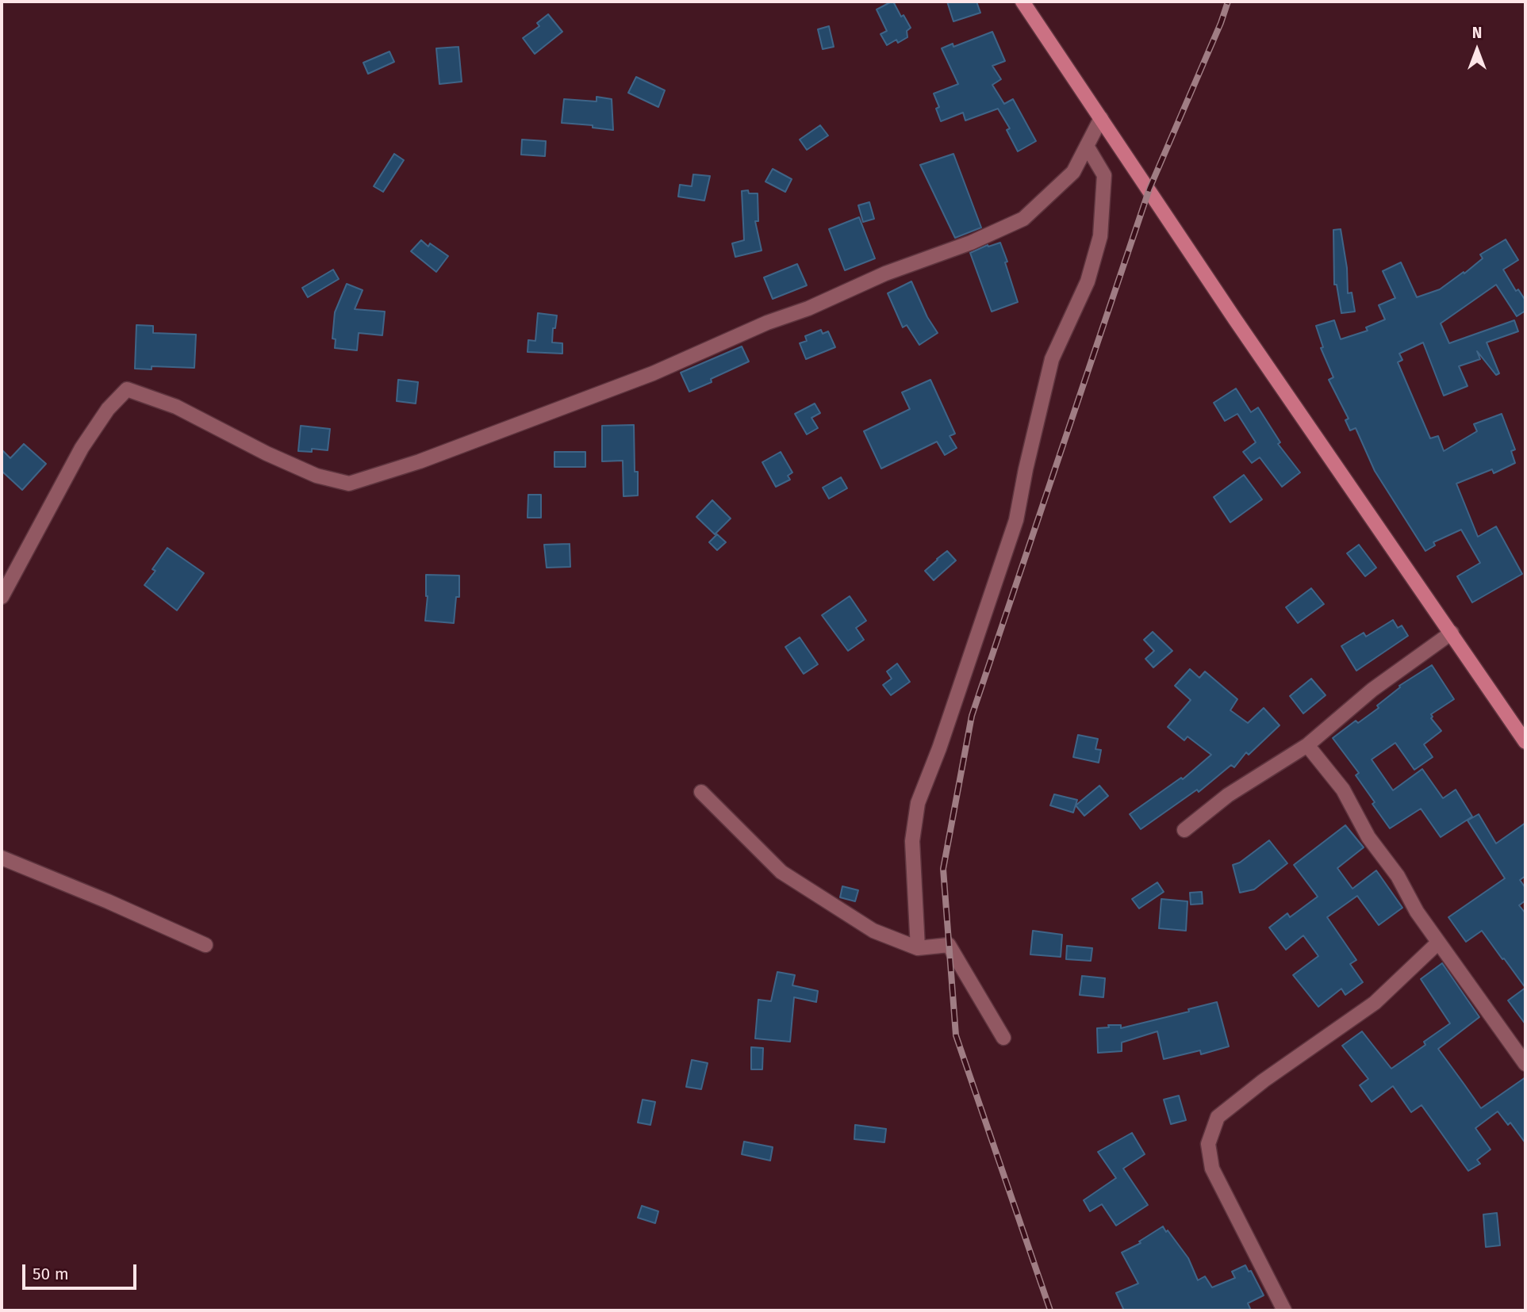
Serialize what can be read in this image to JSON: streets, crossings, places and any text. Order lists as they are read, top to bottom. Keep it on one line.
{"scale_bar":"50 m","north":"top"}
